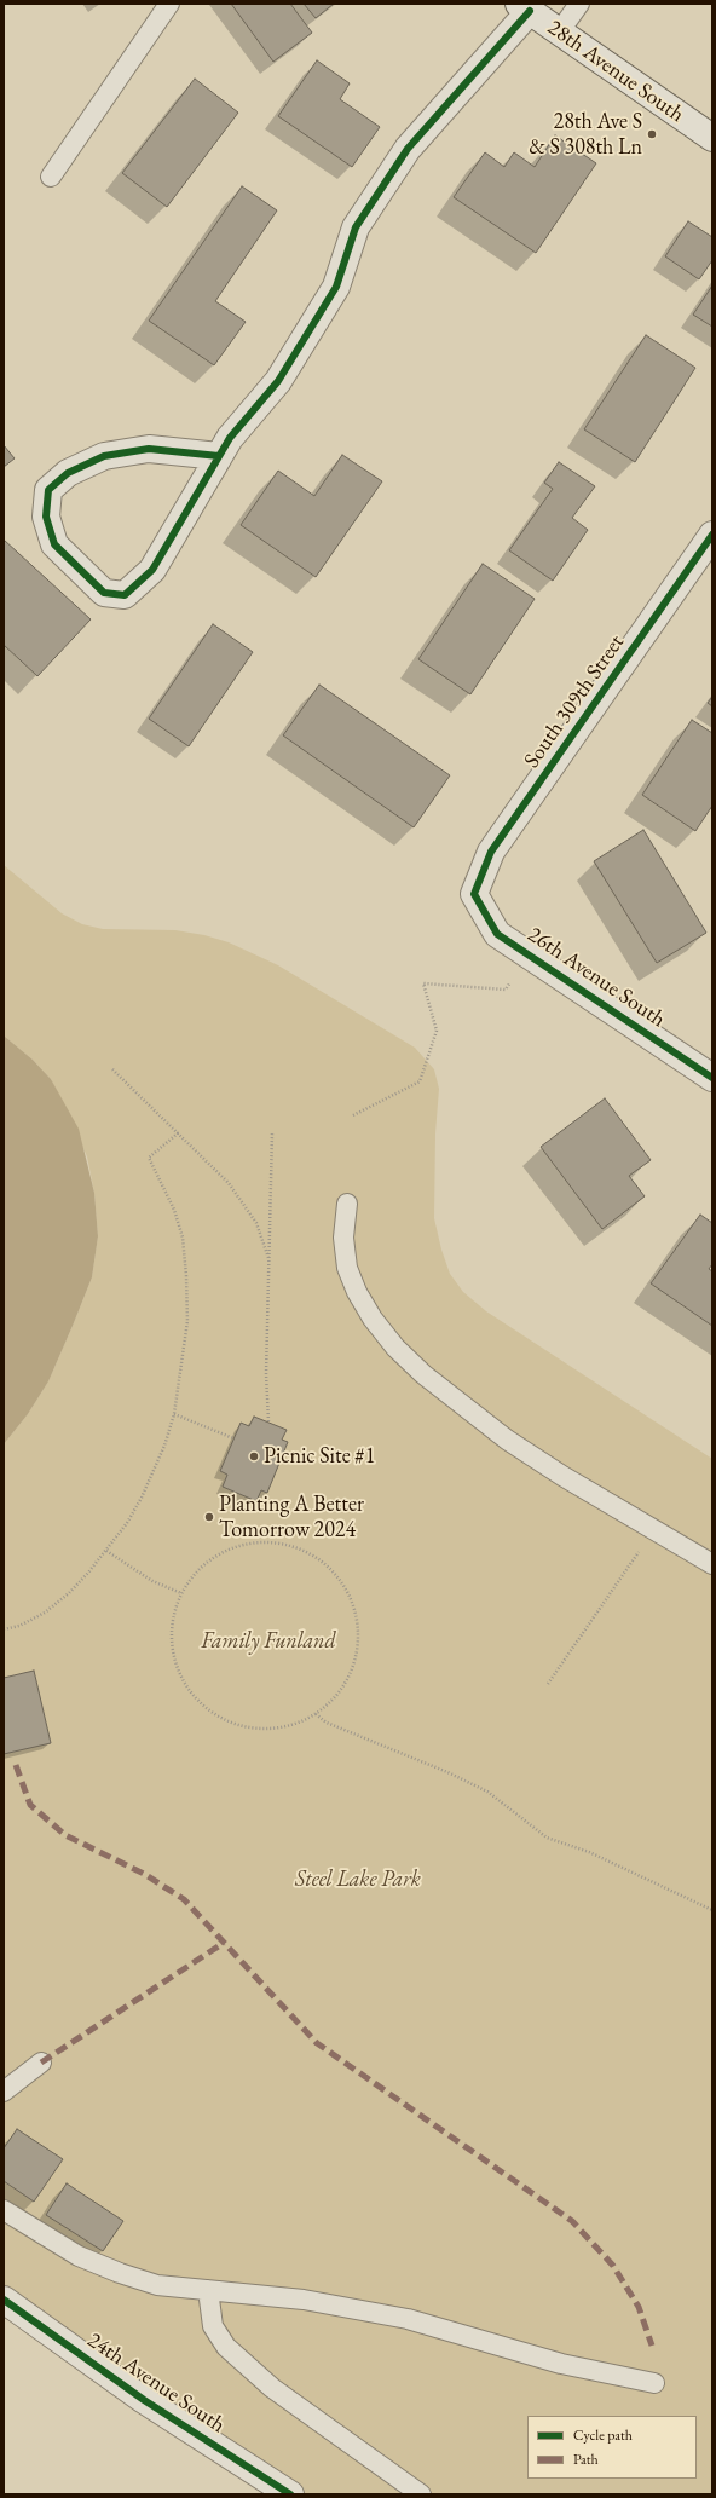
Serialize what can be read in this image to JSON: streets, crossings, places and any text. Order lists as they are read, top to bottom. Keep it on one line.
{"streets":{"street":["28th Avenue South","South 309th Street","26th Avenue South","24th Avenue South"]},"crossings":[["South 309th Street","26th Avenue South"]],"parks":["Family Funland","Steel Lake Park"],"places":["28th Ave S & S 308th Ln","Picnic Site #1","Planting A Better Tomorrow 2024"],"legend":["Cycle path","Path"]}
